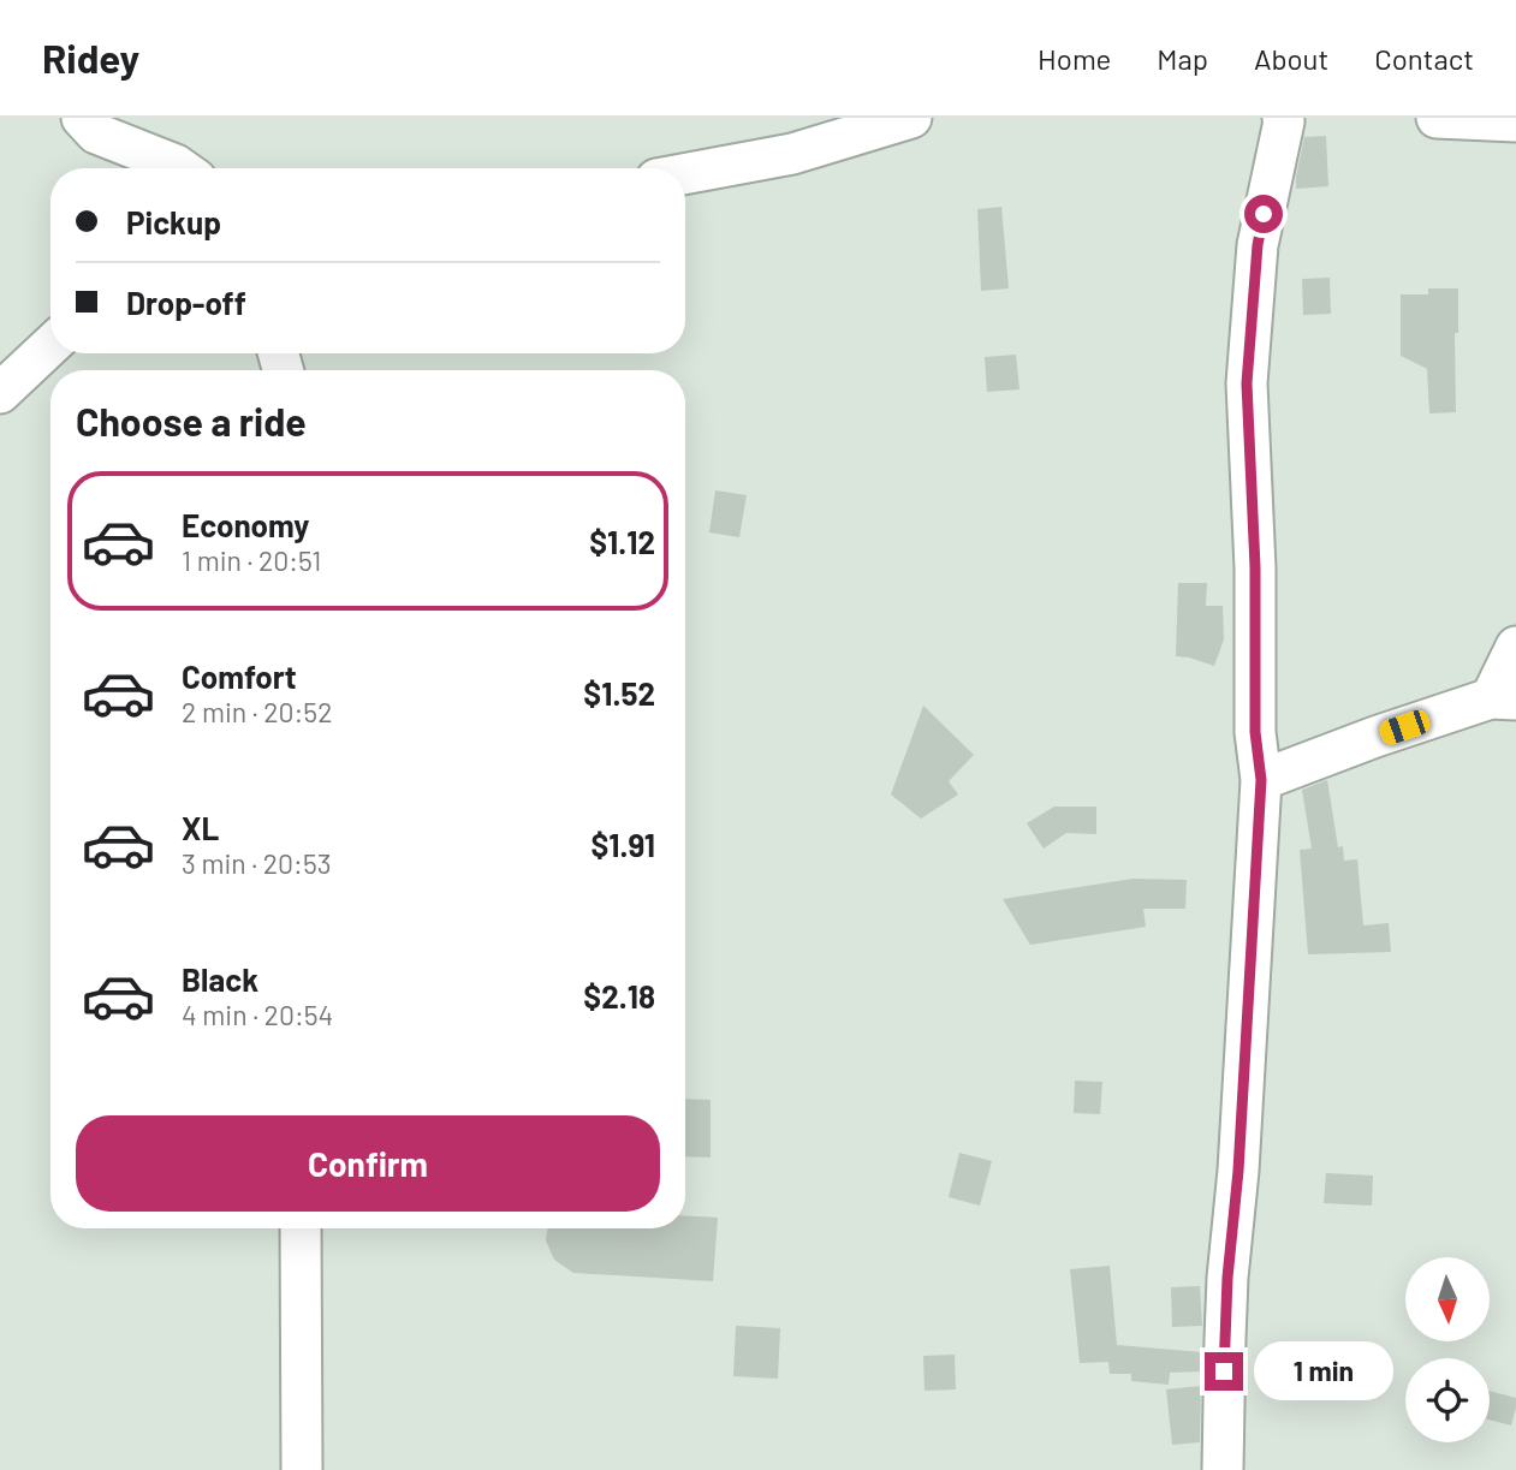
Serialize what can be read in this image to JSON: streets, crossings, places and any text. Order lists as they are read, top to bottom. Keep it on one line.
{"north":"bottom","page":{"header":"Ridey","nav":["Home","Map","About","Contact"],"banner":["Pickup","Drop-off"],"heading":"Choose a ride","list":[{"name":"Economy","note":"1 min · 20:51","value":"$1.12"},{"name":"Comfort","note":"2 min · 20:52","value":"$1.52"},{"name":"XL","note":"3 min · 20:53","value":"$1.91"},{"name":"Black","note":"4 min · 20:54","value":"$2.18"}],"buttons":"Confirm","bubble":"1 min"}}
